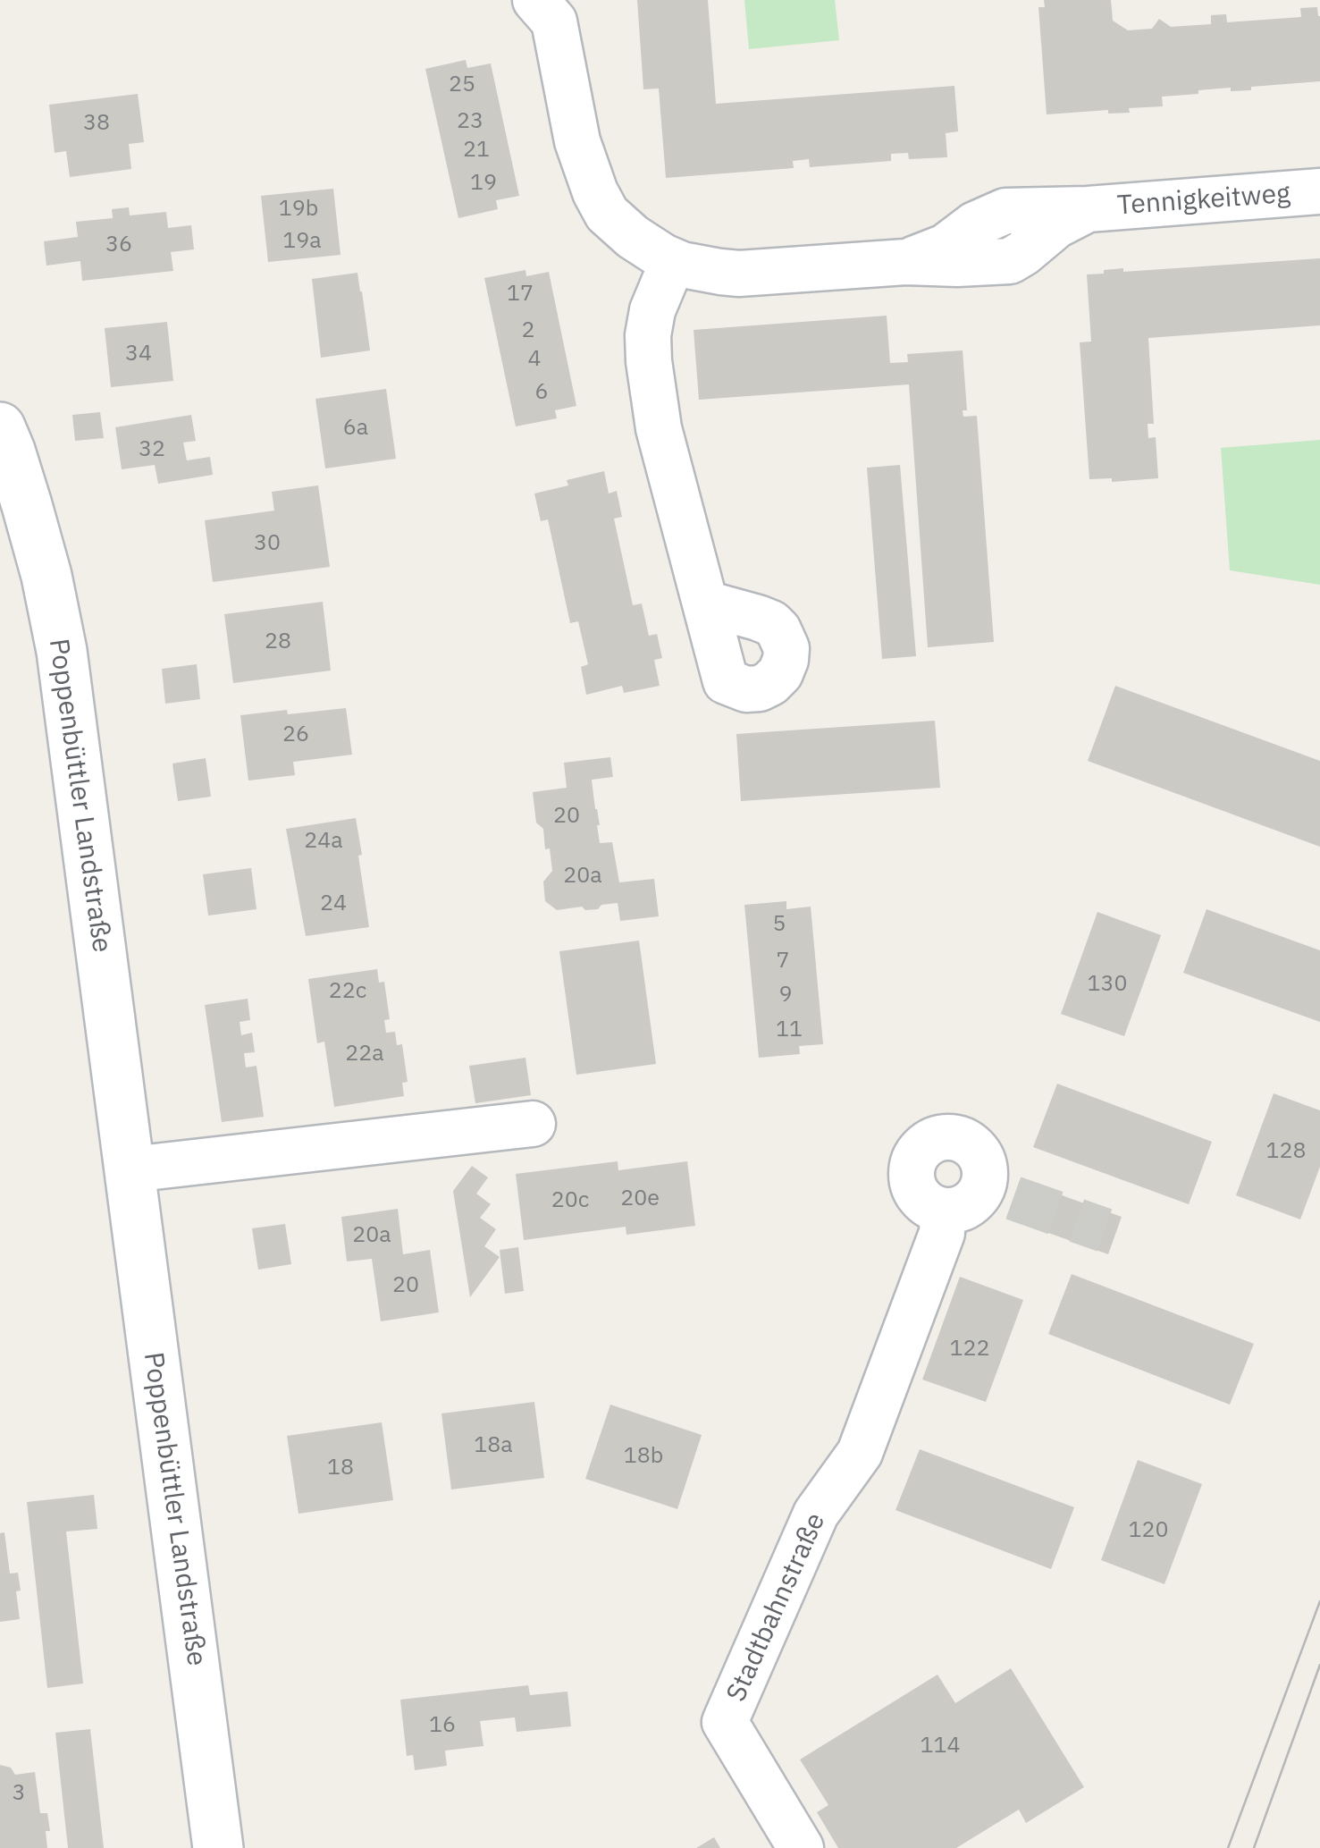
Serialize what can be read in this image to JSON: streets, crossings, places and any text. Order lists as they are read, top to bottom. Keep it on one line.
{"streets":{"main road":["Poppenbüttler Landstraße"],"street":["Tennigkeitweg","Stadtbahnstraße"]},"house_numbers":["25","23","38","21","19","19b","19a","36","17","2","34","4","6","6a","32","30","28","26","20","24a","20a","24","5","7","130","22c","9","11","22a","128","20e","20c","20a","20","122","18a","18b","18","120","16","114","3"]}
